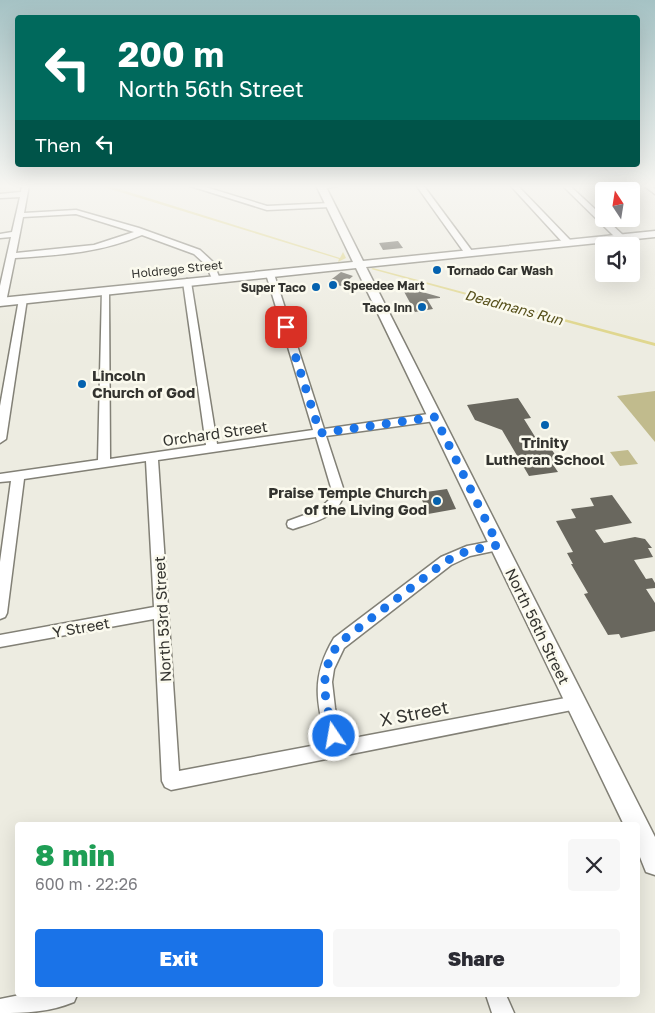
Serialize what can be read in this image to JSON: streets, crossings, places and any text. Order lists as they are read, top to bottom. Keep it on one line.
{"streets":{"main road":["Holdrege Street","North 56th Street"],"street":["Orchard Street","North 53rd Street","Y Street","X Street"]},"crossings":[["Holdrege Street","North 56th Street"],["Orchard Street","North 53rd Street"],["Orchard Street","North 56th Street"],["North 53rd Street","Y Street"],["North 53rd Street","X Street"],["North 56th Street","X Street"]],"water":["Deadmans Run"],"places":["Tornado Car Wash","Speedee Mart","Super Taco","Taco Inn","Lincoln Church of God","Trinity Lutheran School","Praise Temple Church of the Living God"],"north":"top","page":{"turn":["200 m","North 56th Street"],"then":"Then","heading":["8 min","600 m · 22:26"],"buttons":["Exit","Share"]}}
